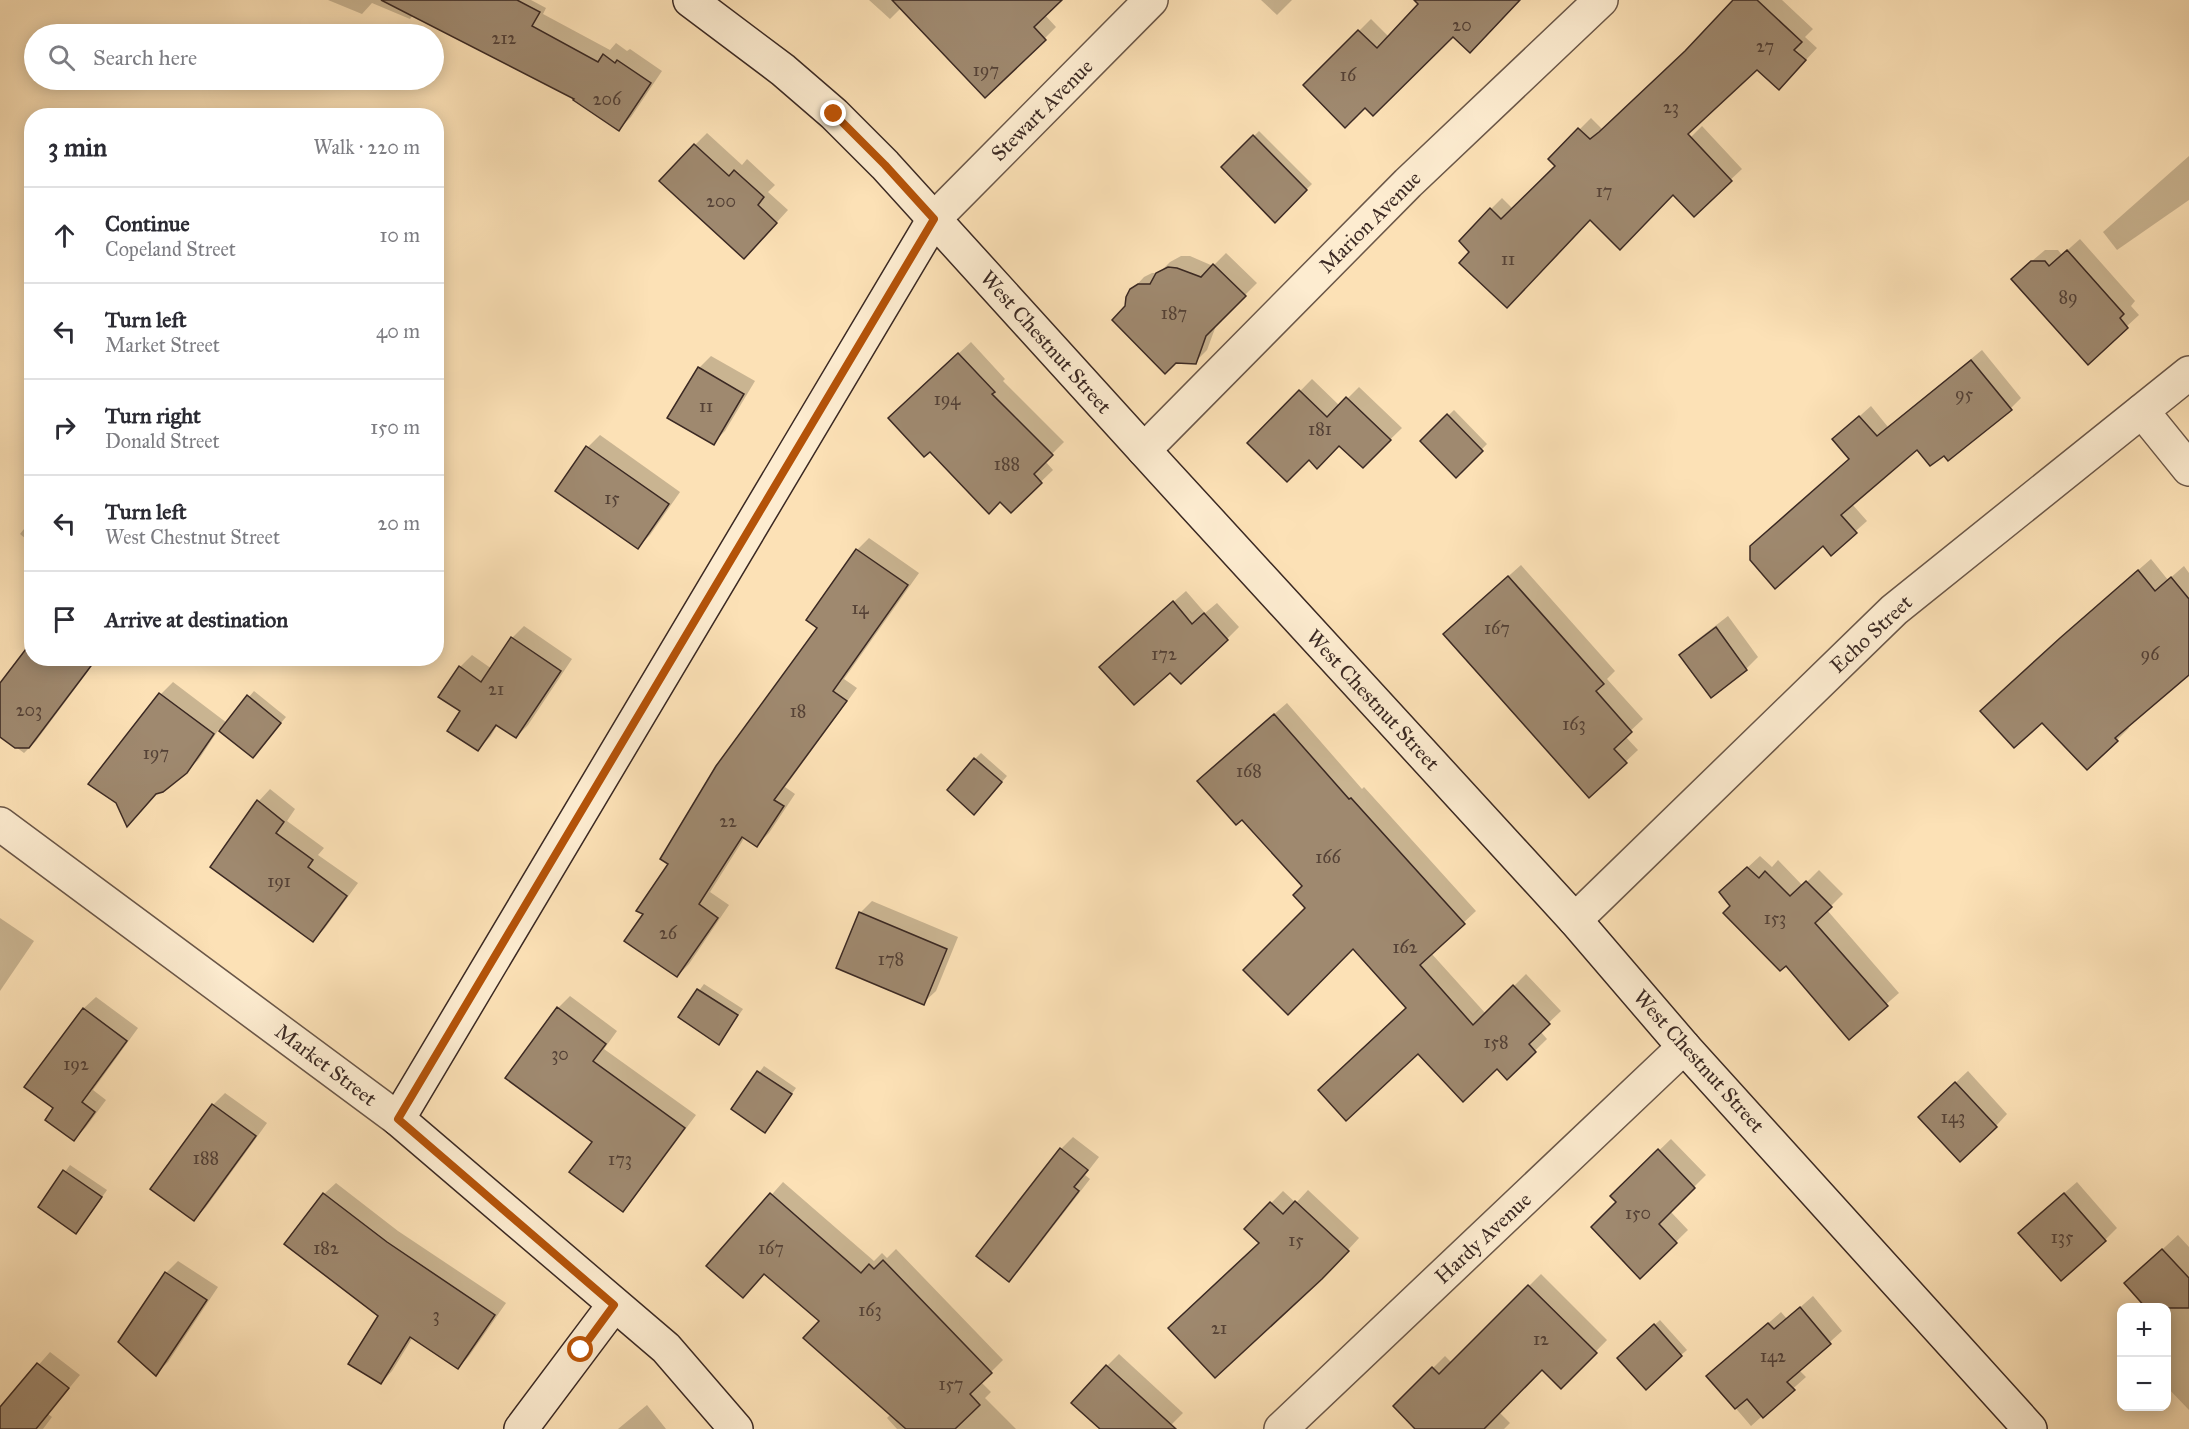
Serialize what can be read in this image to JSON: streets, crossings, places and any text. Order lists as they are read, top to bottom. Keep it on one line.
{"streets":{"main road":["Stewart Avenue","Marion Avenue","West Chestnut Street","Echo Street","Market Street","Hardy Avenue"]},"crossings":[["Stewart Avenue","West Chestnut Street"],["Stewart Avenue","Market Street"],["Marion Avenue","West Chestnut Street"],["West Chestnut Street","Echo Street"],["West Chestnut Street","Hardy Avenue"]],"house_numbers":["20","212","27","197","16","206","23","17","200","11","89","187","95","194","11","181","188","15","14","167","172","96","21","203","18","163","197","168","22","166","191","153","26","162","178","158","30","192","143","188","173","150","135","15","182","167","163","3","21","12","142","157"],"page":{"search":"Search here","heading":["3 min","Walk · 220 m"],"list":[["Continue","Copeland Street","10 m"],["Turn left","Market Street","40 m"],["Turn right","Donald Street","150 m"],["Turn left","West Chestnut Street","20 m"],"Arrive at destination"],"map_buttons":["+","−"]}}
